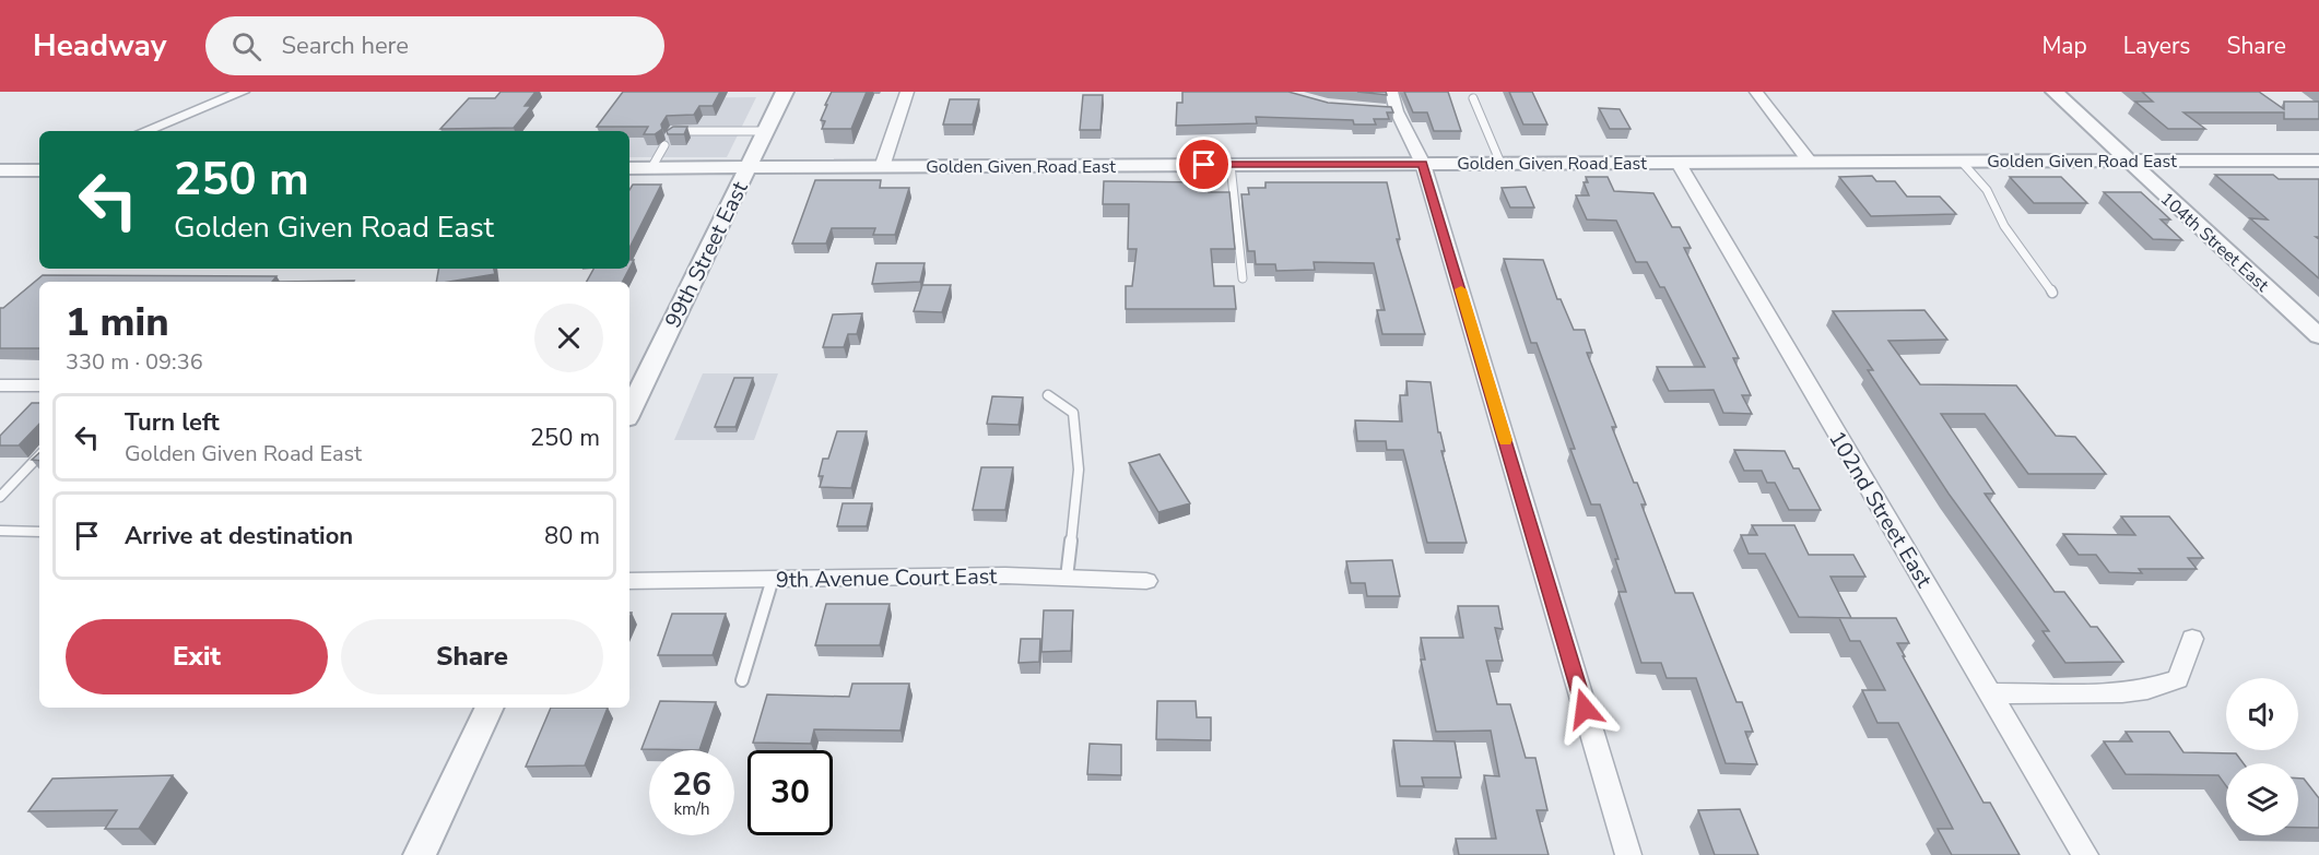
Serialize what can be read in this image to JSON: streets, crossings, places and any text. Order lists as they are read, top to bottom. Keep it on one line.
{"streets":{"street":["Golden Given Road East","104th Street East","99th Street East","102nd Street East","9th Avenue Court East"]},"crossings":[["Golden Given Road East","104th Street East"],["Golden Given Road East","99th Street East"],["Golden Given Road East","102nd Street East"]],"page":{"header":"Headway","search":"Search here","nav":["Map","Layers","Share"],"turn":["250 m","Golden Given Road East"],"heading":["1 min","330 m · 09:36"],"list":[{"name":"Turn left","note":"Golden Given Road East","value":"250 m"},{"name":"Arrive at destination","value":"80 m"}],"buttons":["Exit","Share"],"speed":"26 km/h","limit":"30"}}
